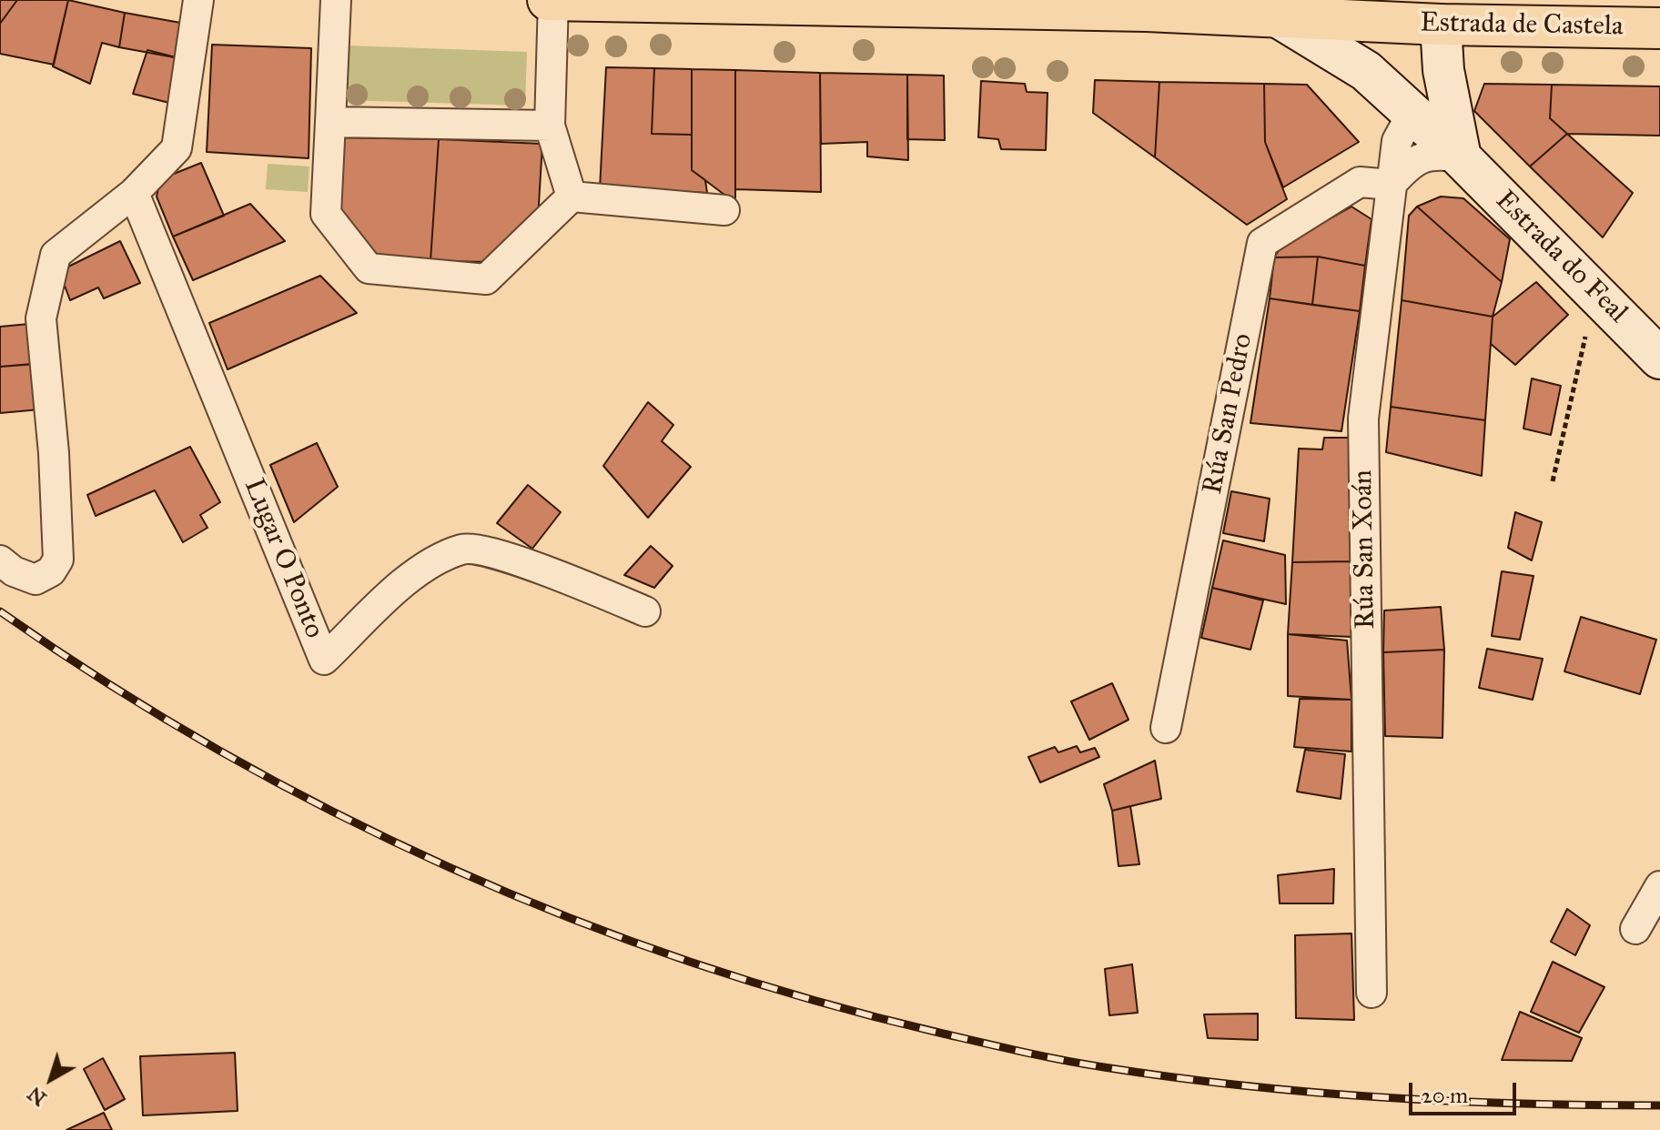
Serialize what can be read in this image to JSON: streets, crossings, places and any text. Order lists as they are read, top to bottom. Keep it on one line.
{"streets":{"main road":["Estrada de Castela","Estrada do Feal"],"street":["Rúa San Pedro","Rúa San Xoán","Lugar O Ponto"]},"crossings":[["Estrada de Castela","Estrada do Feal"],["Estrada do Feal","Rúa San Xoán"],["Rúa San Pedro","Rúa San Xoán"]],"scale_bar":"20 m","north":"bottom left"}
